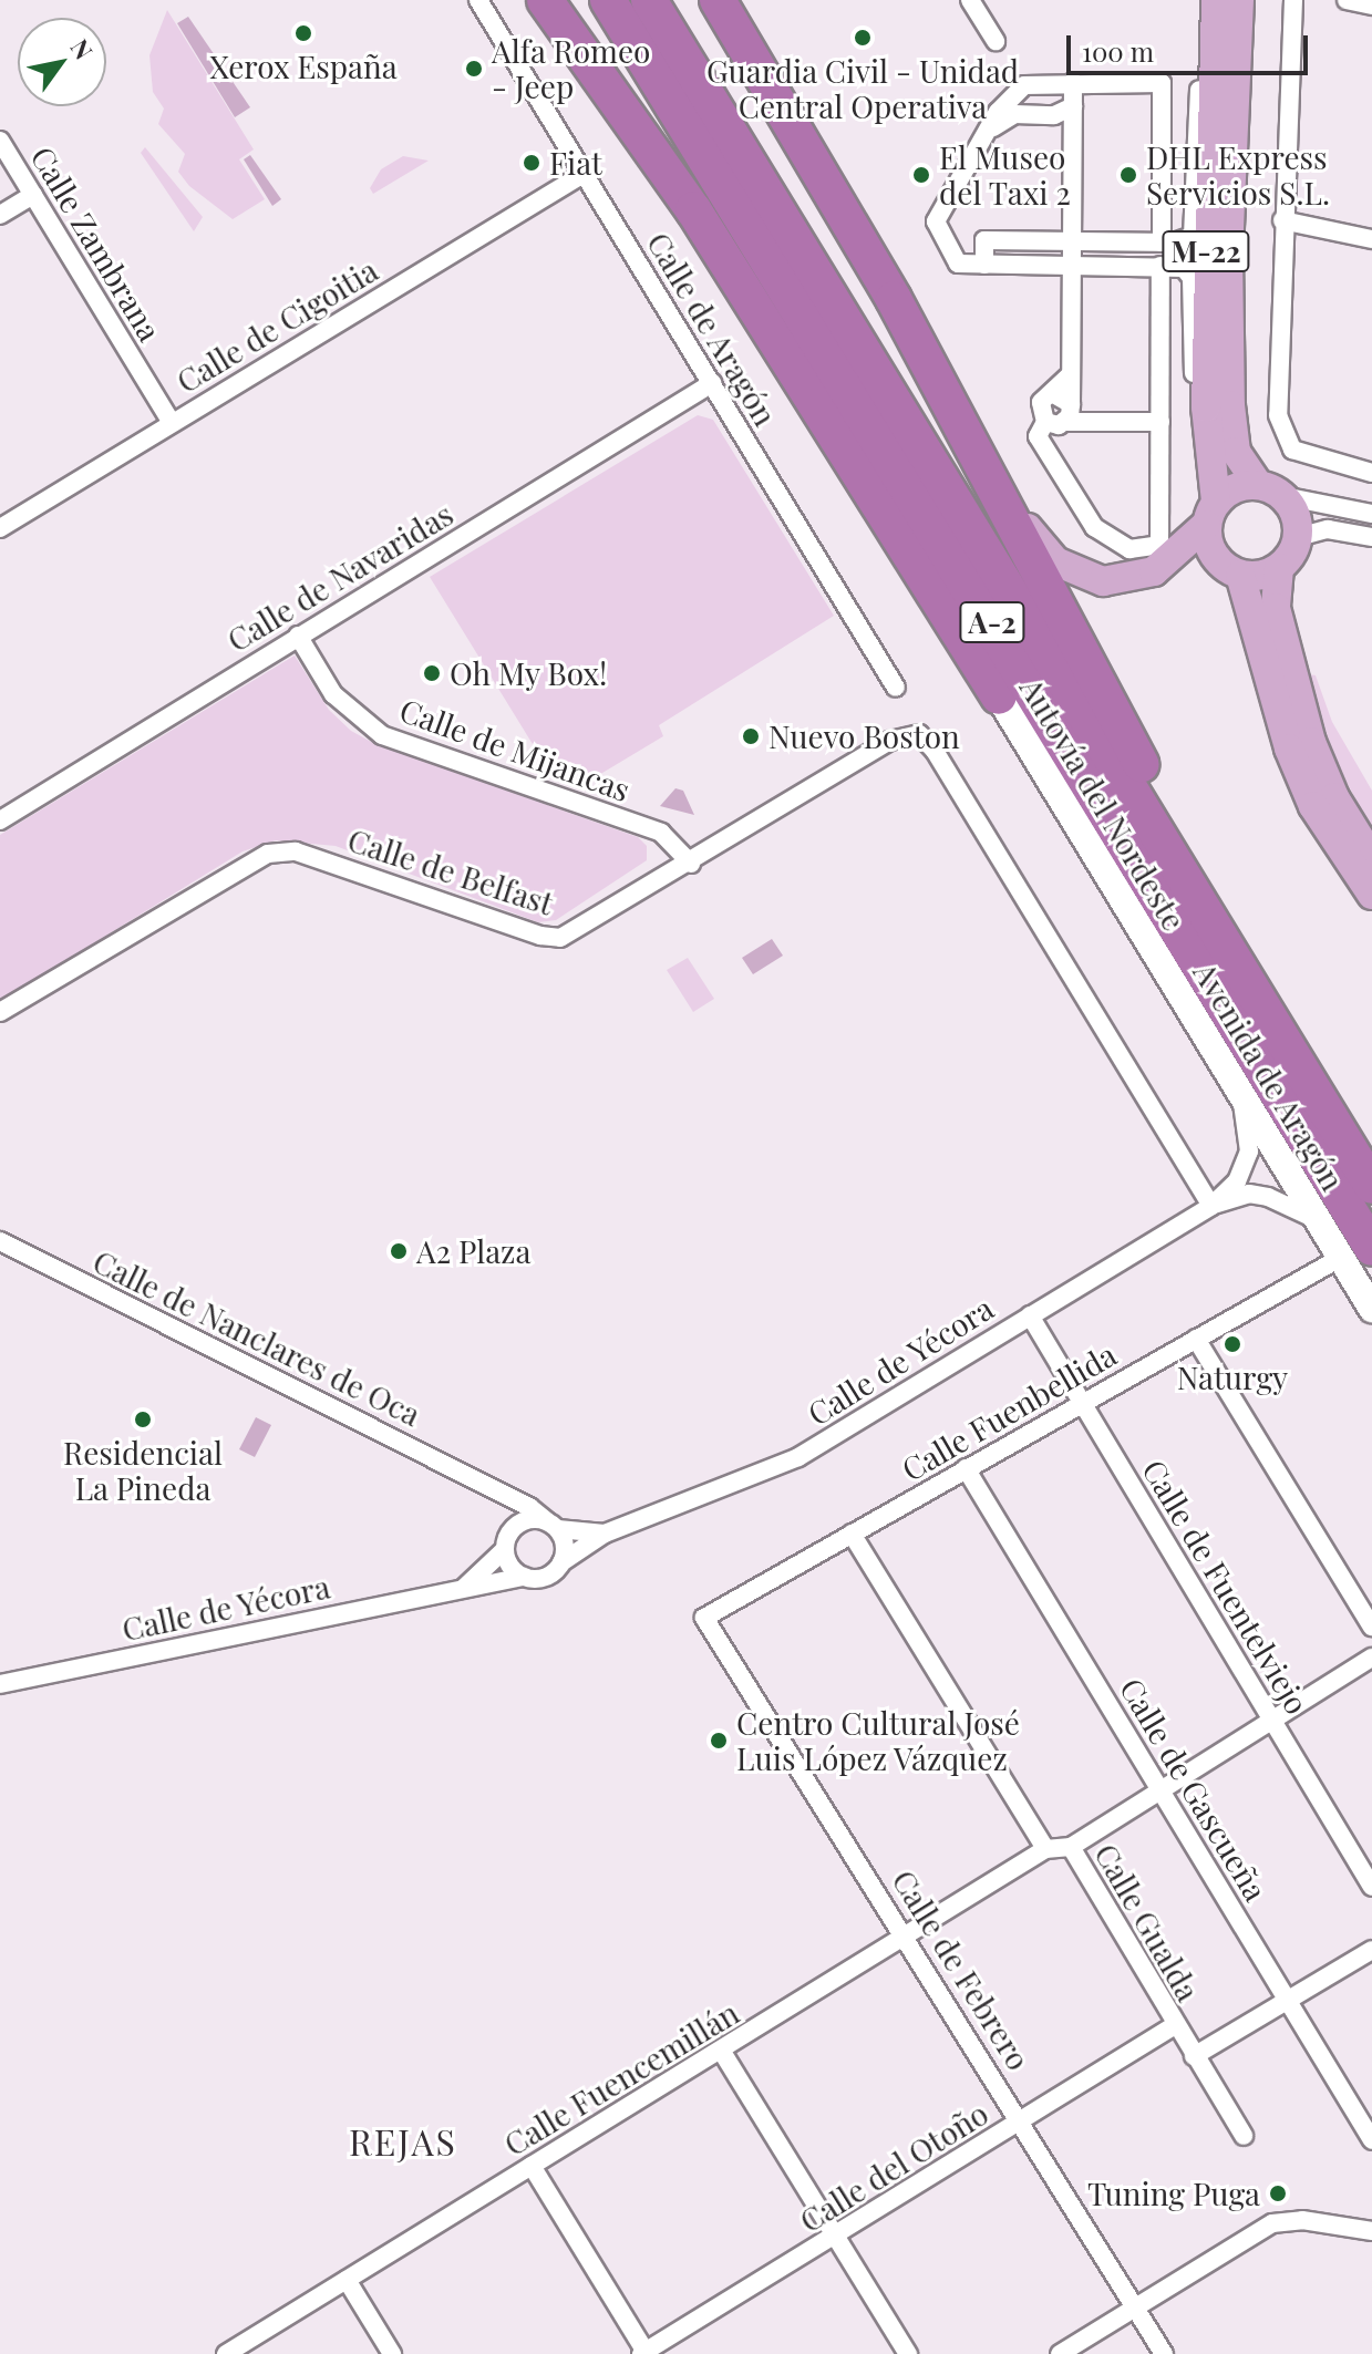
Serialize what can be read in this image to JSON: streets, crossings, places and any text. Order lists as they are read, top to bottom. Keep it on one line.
{"streets":{"highway":["A-2","Autovía del Nordeste"],"main road":["M-22"],"street":["Calle Zambrana","Calle de Cigoitia","Calle de Aragón","Calle de Navaridas","Calle de Mijancas","Calle de Belfast","Avenida de Aragón","Calle de Nanclares de Oca","Calle de Yécora","Calle Fuenbellida","Calle de Fuentelviejo","Calle de Gascueña","Calle Gualda","Calle de Febrero","Calle Fuencemillán","Calle del Otoño"]},"crossings":[["Calle Zambrana","Calle de Cigoitia"],["Calle de Cigoitia","Calle de Aragón"],["Calle de Aragón","Calle de Navaridas"],["Calle de Navaridas","Calle de Mijancas"],["Calle de Mijancas","Calle de Belfast"],["Autovía del Nordeste","Avenida de Aragón"],["Autovía del Nordeste","Calle Fuenbellida"],["Calle de Belfast","Calle de Yécora"],["Avenida de Aragón","Calle de Yécora"],["Avenida de Aragón","Calle Fuenbellida"],["Calle de Nanclares de Oca","Calle de Yécora"],["Calle de Yécora","Calle de Fuentelviejo"],["Calle Fuenbellida","Calle de Fuentelviejo"],["Calle Fuenbellida","Calle de Gascueña"],["Calle Fuenbellida","Calle Gualda"],["Calle Fuenbellida","Calle de Febrero"],["Calle Gualda","Calle Fuencemillán"],["Calle Gualda","Calle del Otoño"],["Calle de Febrero","Calle Fuencemillán"],["Calle de Febrero","Calle del Otoño"]],"districts":["REJAS"],"places":["Xerox España","Guardia Civil - Unidad Central Operativa","Alfa Romeo - Jeep","Fiat","El Museo del Taxi 2","DHL Express Servicios S.L.","Oh My Box!","Nuevo Boston","A2 Plaza","Naturgy","Residencial La Pineda","Centro Cultural José Luis López Vázquez","Tuning Puga"],"scale_bar":"100 m","north":"top right"}
